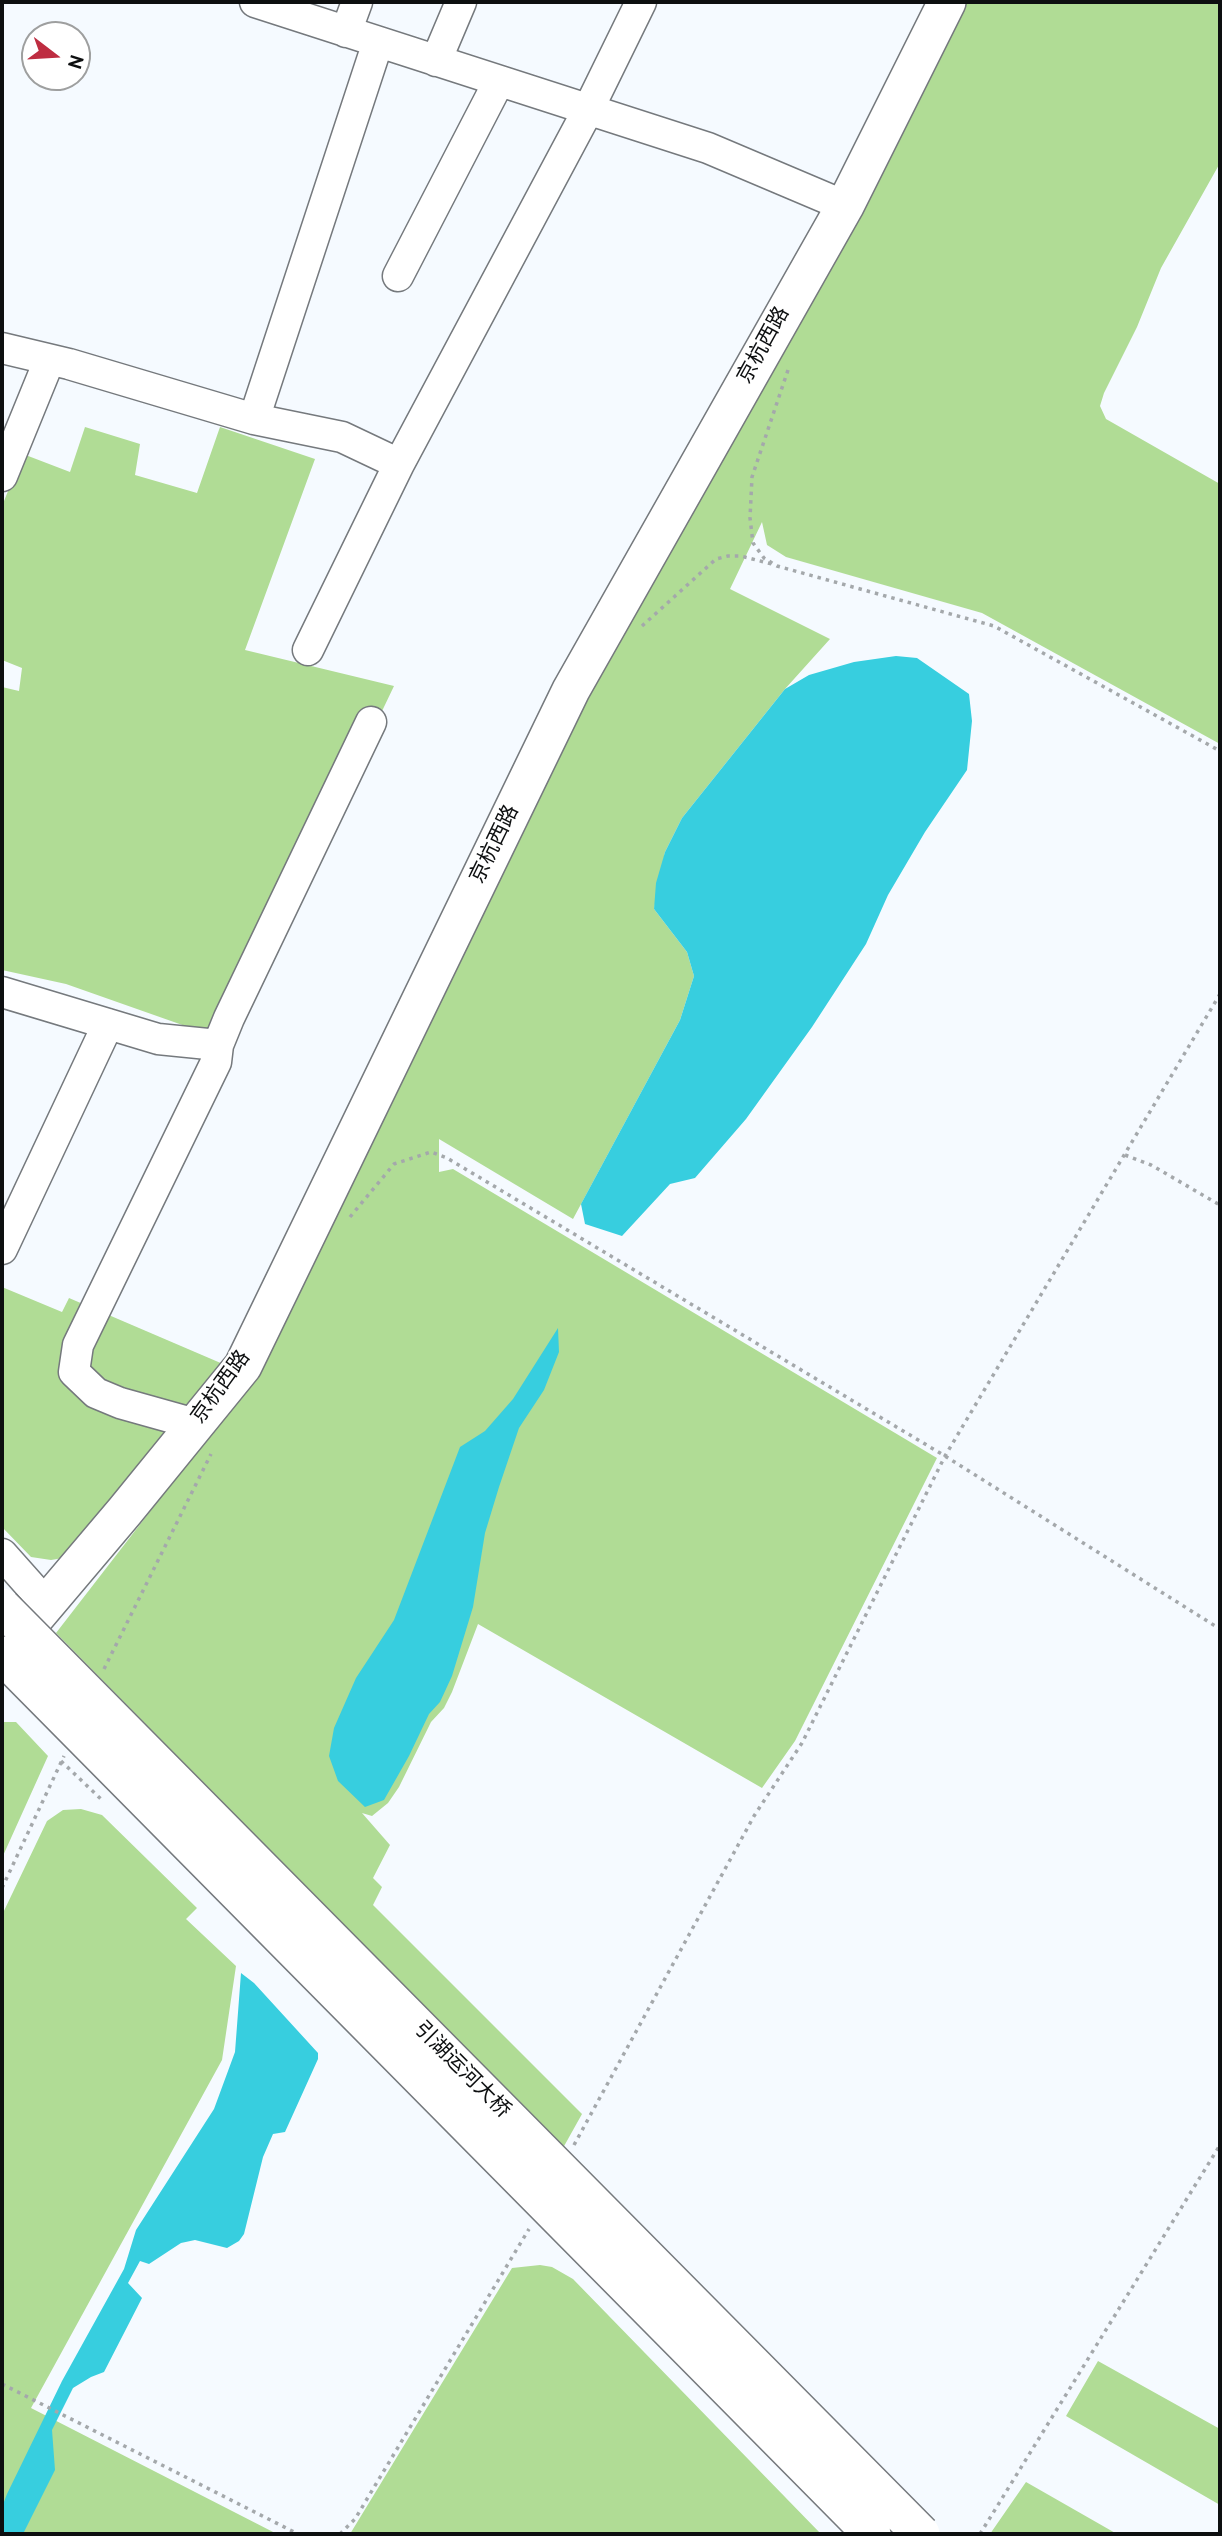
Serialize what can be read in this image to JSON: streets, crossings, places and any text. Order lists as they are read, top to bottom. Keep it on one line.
{"streets":{"main road":["京杭西路","引湖运河大桥"]},"crossings":[["京杭西路","引湖运河大桥"]],"north":"right"}
